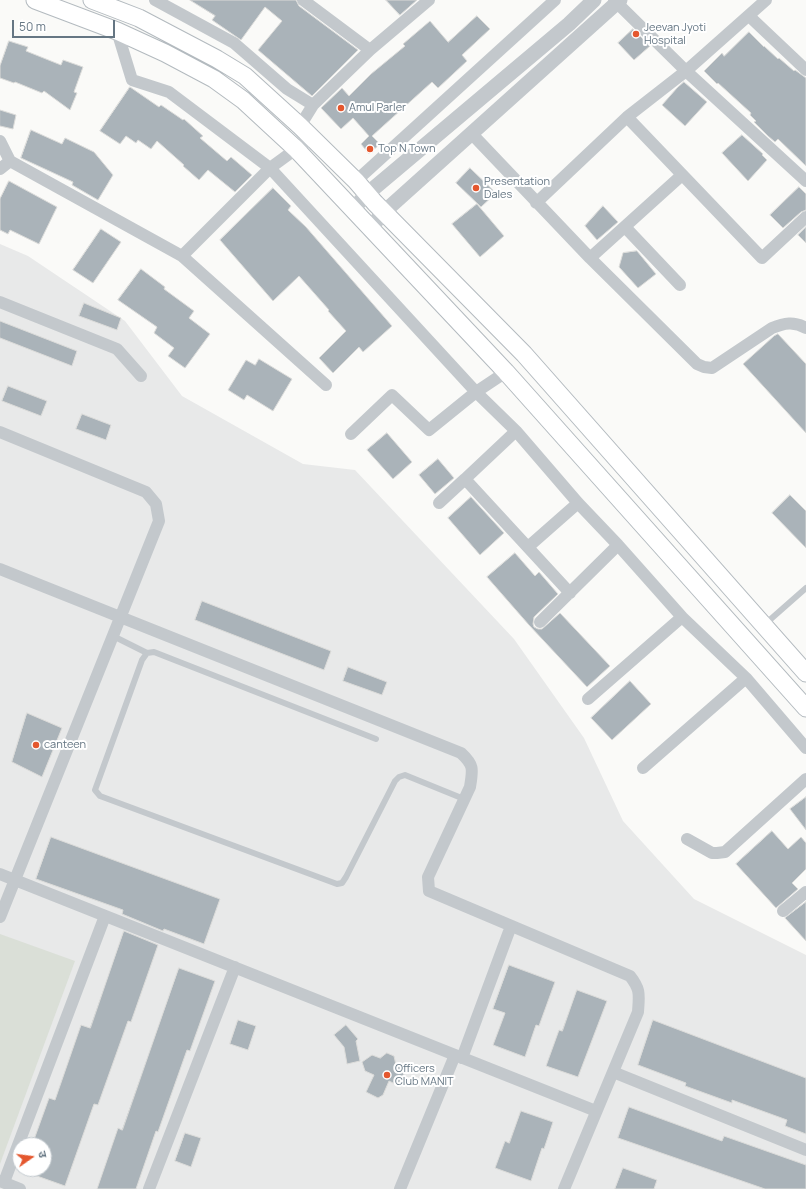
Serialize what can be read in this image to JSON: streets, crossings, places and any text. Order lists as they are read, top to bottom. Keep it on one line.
{"places":["Jeevan Jyoti Hospital","Amul Parler","Top N Town","Presentation Dales","canteen","Officers Club MANIT"],"scale_bar":"50 m","north":"right"}
